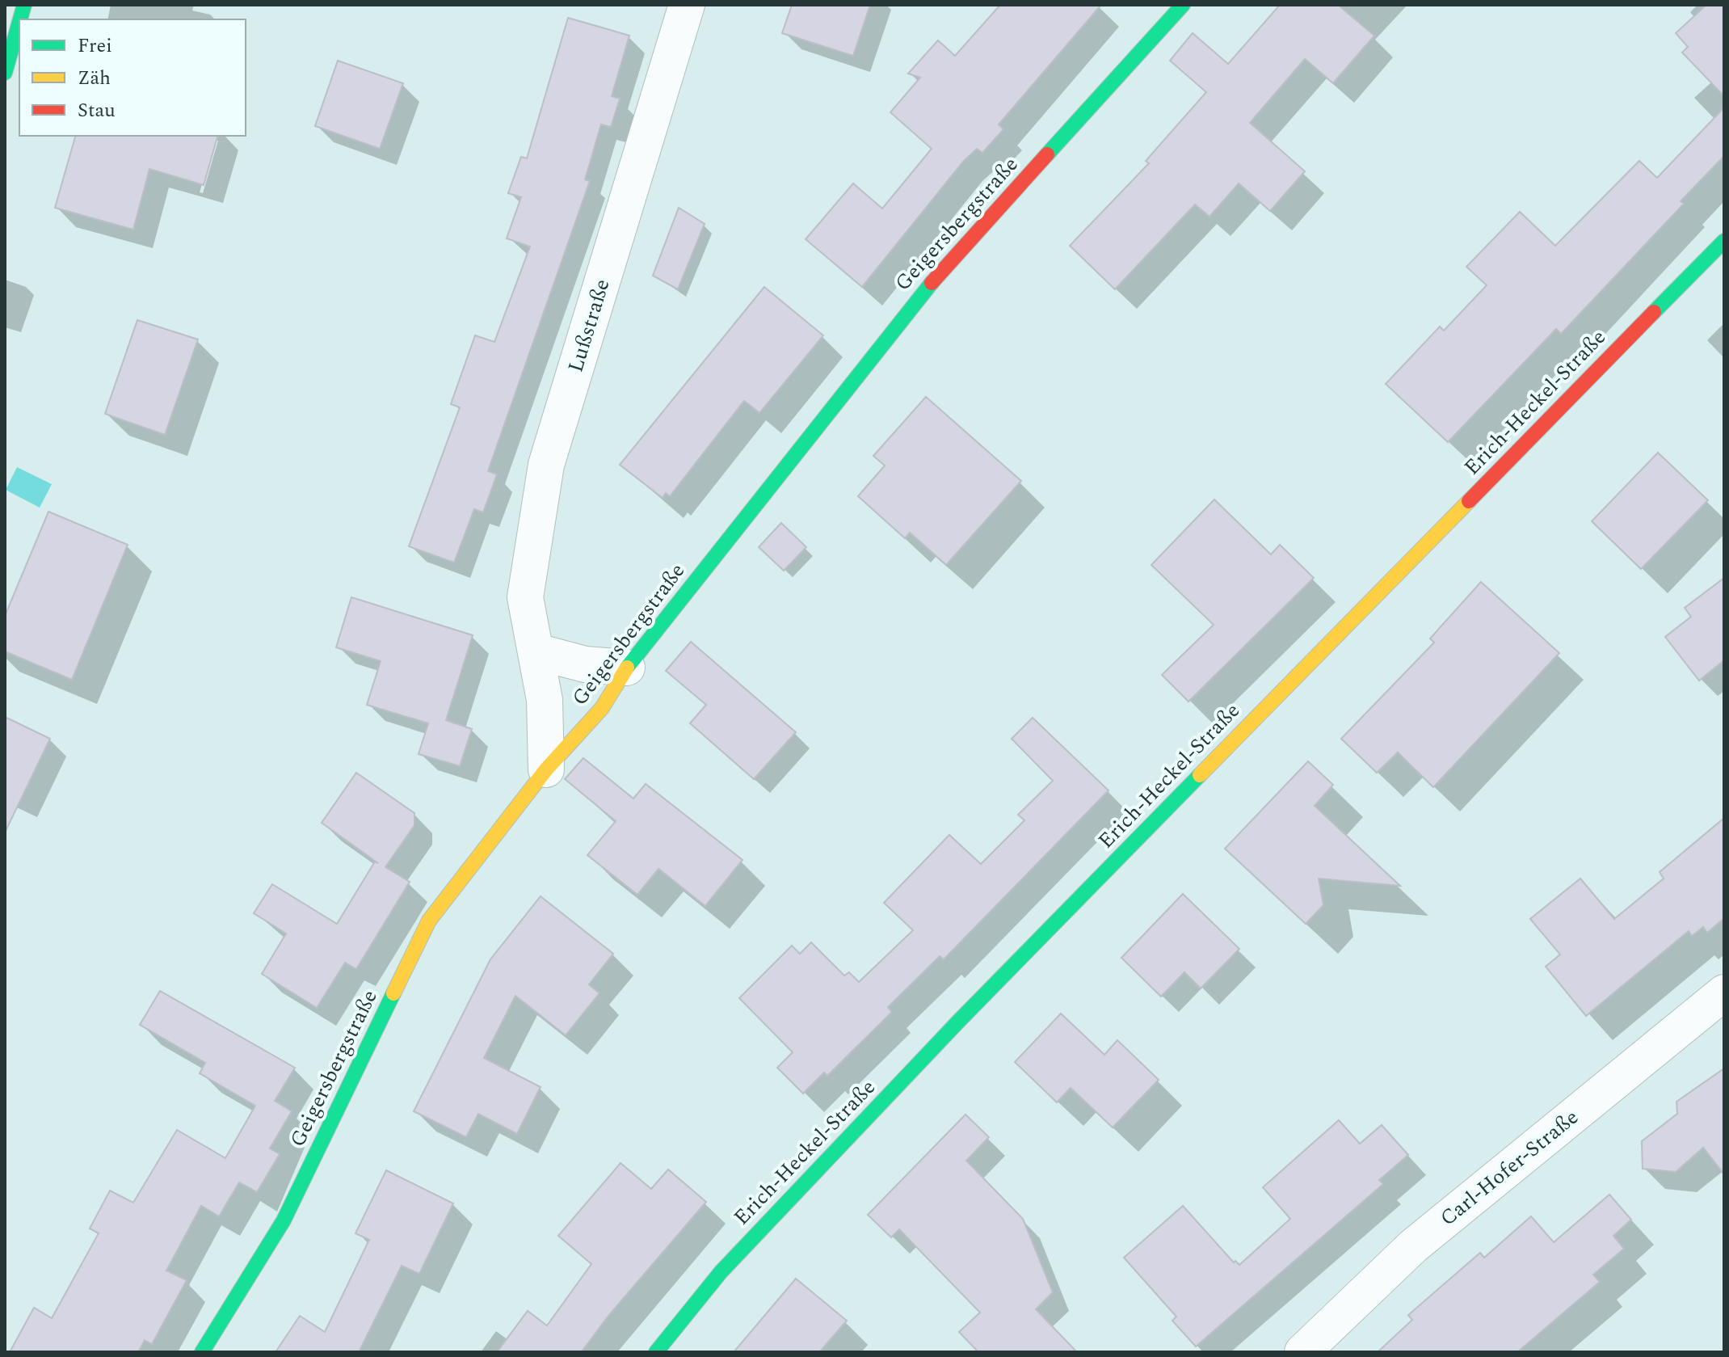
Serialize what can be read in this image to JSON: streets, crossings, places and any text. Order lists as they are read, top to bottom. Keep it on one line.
{"streets":{"street":["Geigersbergstraße","Lußstraße","Erich-Heckel-Straße","Carl-Hofer-Straße"]},"crossings":[["Geigersbergstraße","Lußstraße"]],"legend":["Frei","Zäh","Stau"]}
